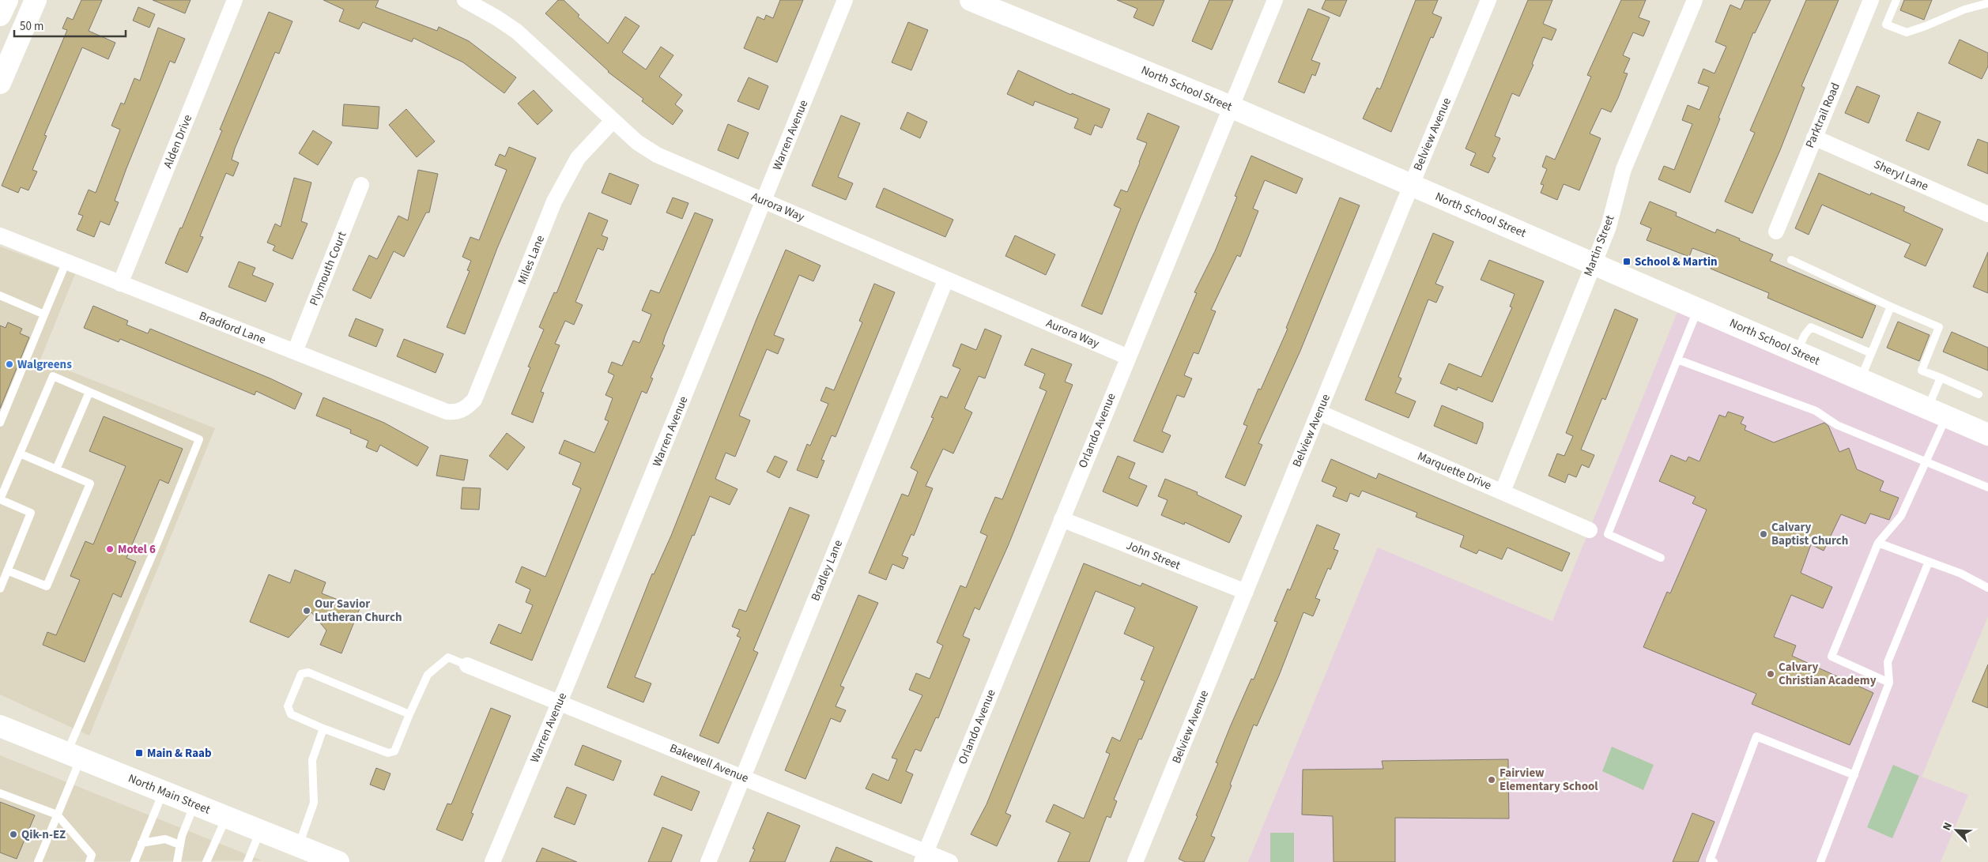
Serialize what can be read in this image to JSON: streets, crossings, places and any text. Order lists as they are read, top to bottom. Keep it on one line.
{"streets":{"street":["North School Street","Parktrail Road","Belview Avenue","Warren Avenue","Alden Drive","Sheryl Lane","Aurora Way","Martin Street","Miles Lane","Plymouth Court","Bradford Lane","Orlando Avenue","Marquette Drive","John Street","Bradley Lane","Bakewell Avenue","North Main Street"]},"crossings":[["North School Street","Belview Avenue"],["North School Street","Martin Street"],["North School Street","Orlando Avenue"],["Parktrail Road","Sheryl Lane"],["Belview Avenue","Marquette Drive"],["Belview Avenue","John Street"],["Warren Avenue","Aurora Way"],["Warren Avenue","Bakewell Avenue"],["Alden Drive","Bradford Lane"],["Aurora Way","Miles Lane"],["Aurora Way","Orlando Avenue"],["Aurora Way","Bradley Lane"],["Martin Street","Marquette Drive"],["Miles Lane","Bradford Lane"],["Plymouth Court","Bradford Lane"],["Orlando Avenue","John Street"],["Orlando Avenue","Bakewell Avenue"],["Bradley Lane","Bakewell Avenue"]],"places":{"transit":["School & Martin","Main & Raab"],"other":["Walgreens","Calvary Baptist Church","Motel 6","Our Savior Lutheran Church","Calvary Christian Academy","Fairview Elementary School","Qik-n-EZ"]},"scale_bar":"50 m","north":"top left"}
